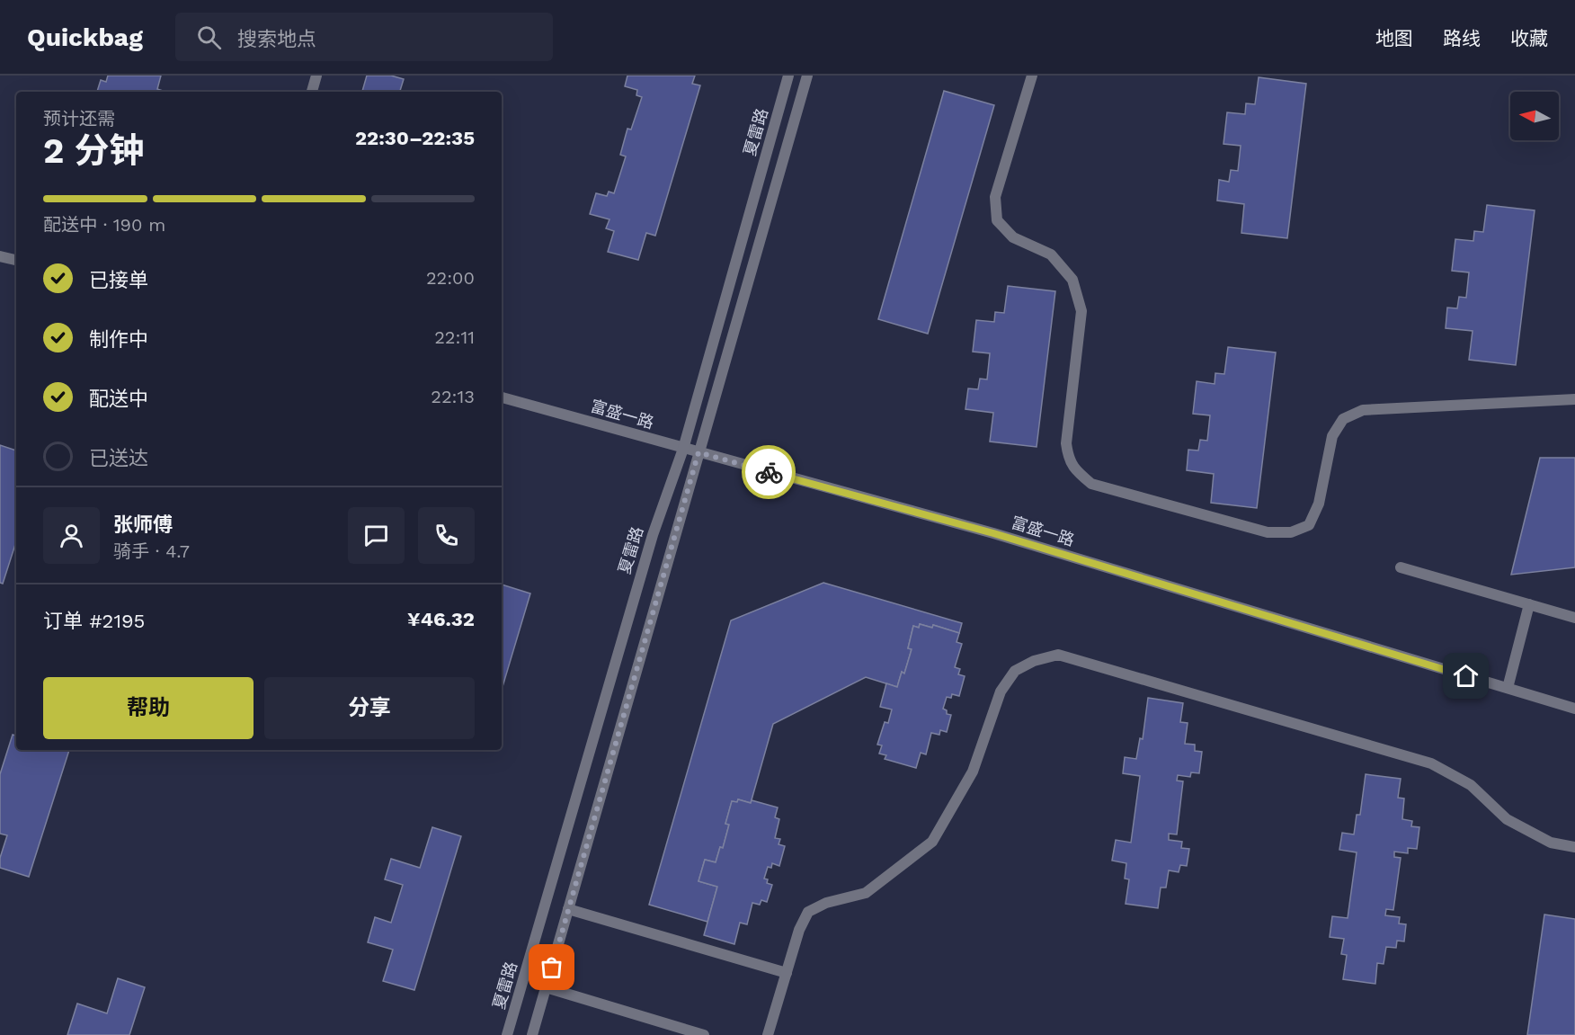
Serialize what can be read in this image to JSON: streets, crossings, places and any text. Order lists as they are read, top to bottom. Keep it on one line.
{"streets":{"street":["夏雷路","富盛一路"]},"crossings":[["夏雷路","富盛一路"]],"north":"left","page":{"header":"Quickbag","search":"搜索地点","nav":["地图","路线","收藏"],"heading":["2 分钟","预计还需","22:30–22:35"],"panel":["张师傅","骑手 · 4.7","订单 #2195","¥46.32"],"bar":"配送中 · 190 m","list":[["已接单","22:00"],["制作中","22:11"],["配送中","22:13"],"已送达"],"buttons":["帮助","分享"]}}
